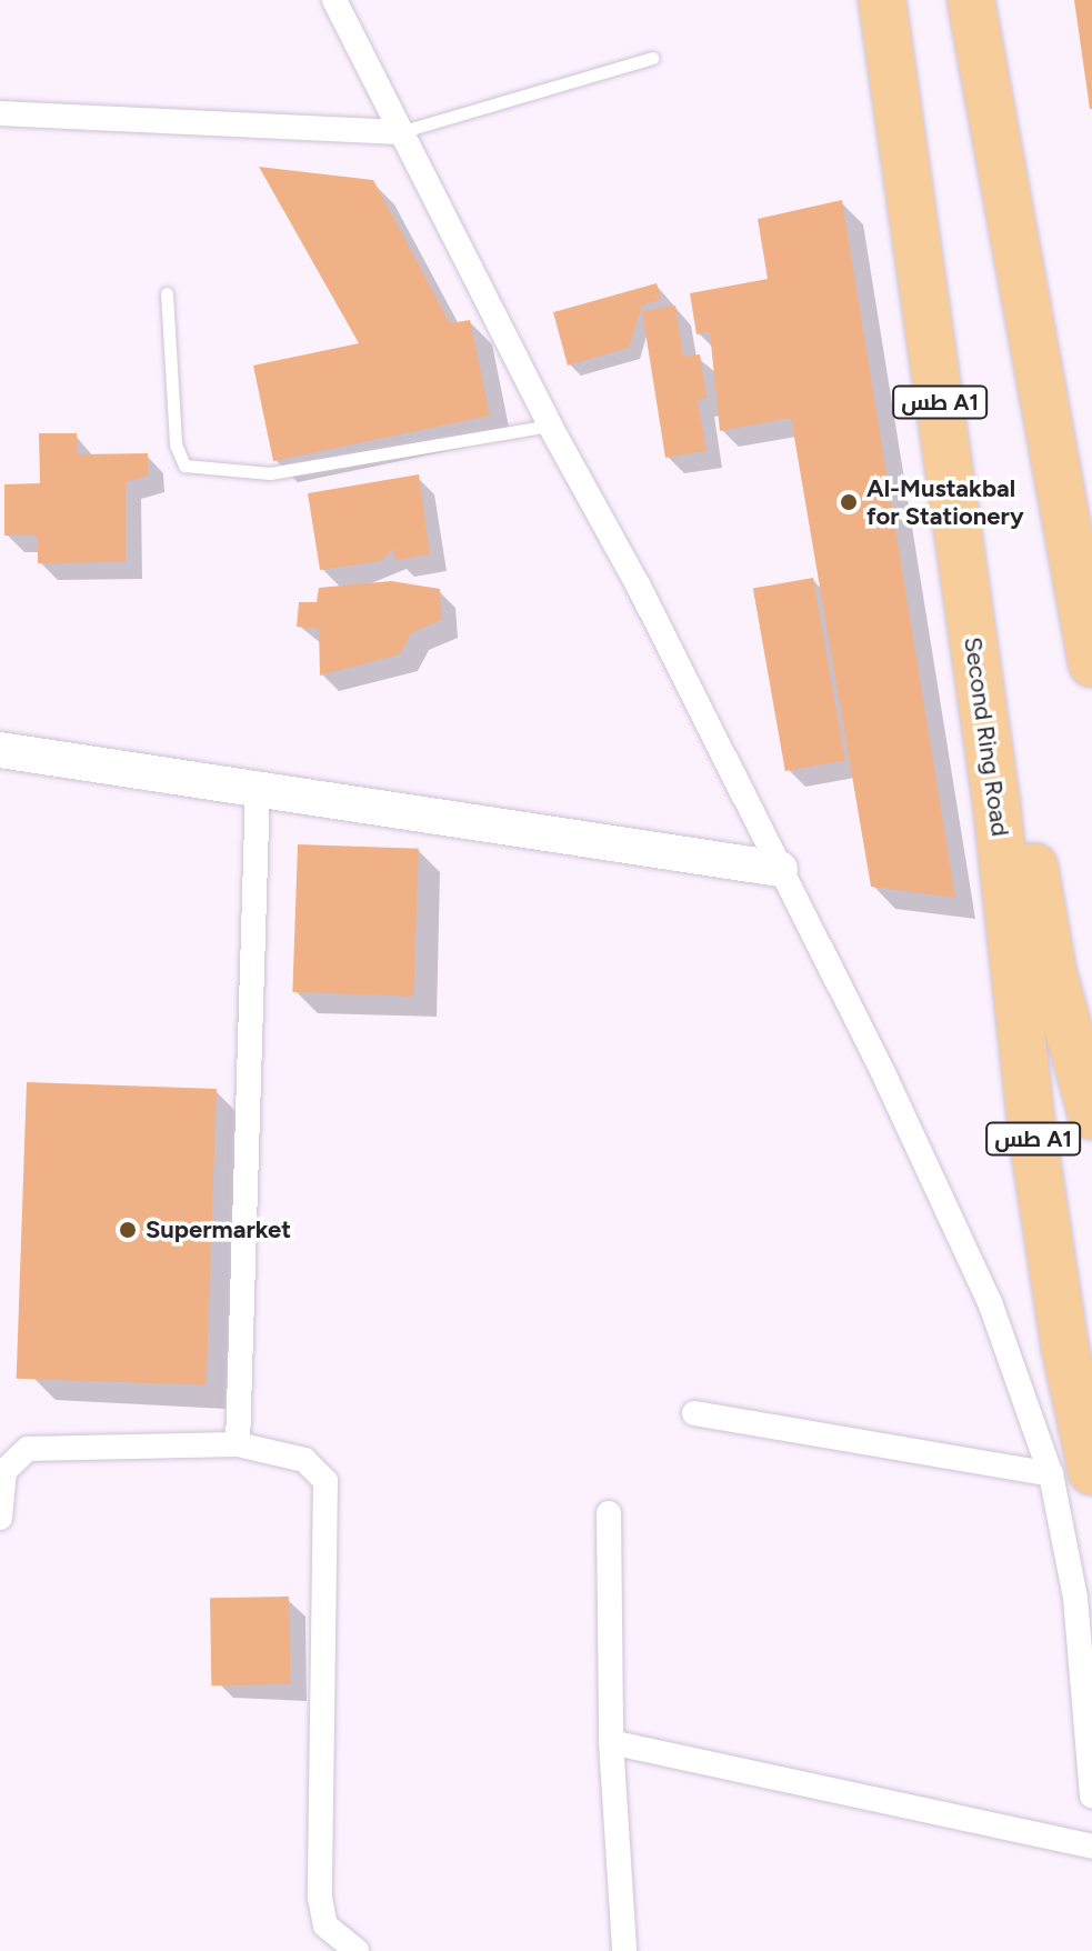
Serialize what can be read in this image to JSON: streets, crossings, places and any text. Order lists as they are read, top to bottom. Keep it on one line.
{"streets":{"highway":["طس A1","Second Ring Road"]},"places":["Al-Mustakbal for Stationery","Supermarket"]}
